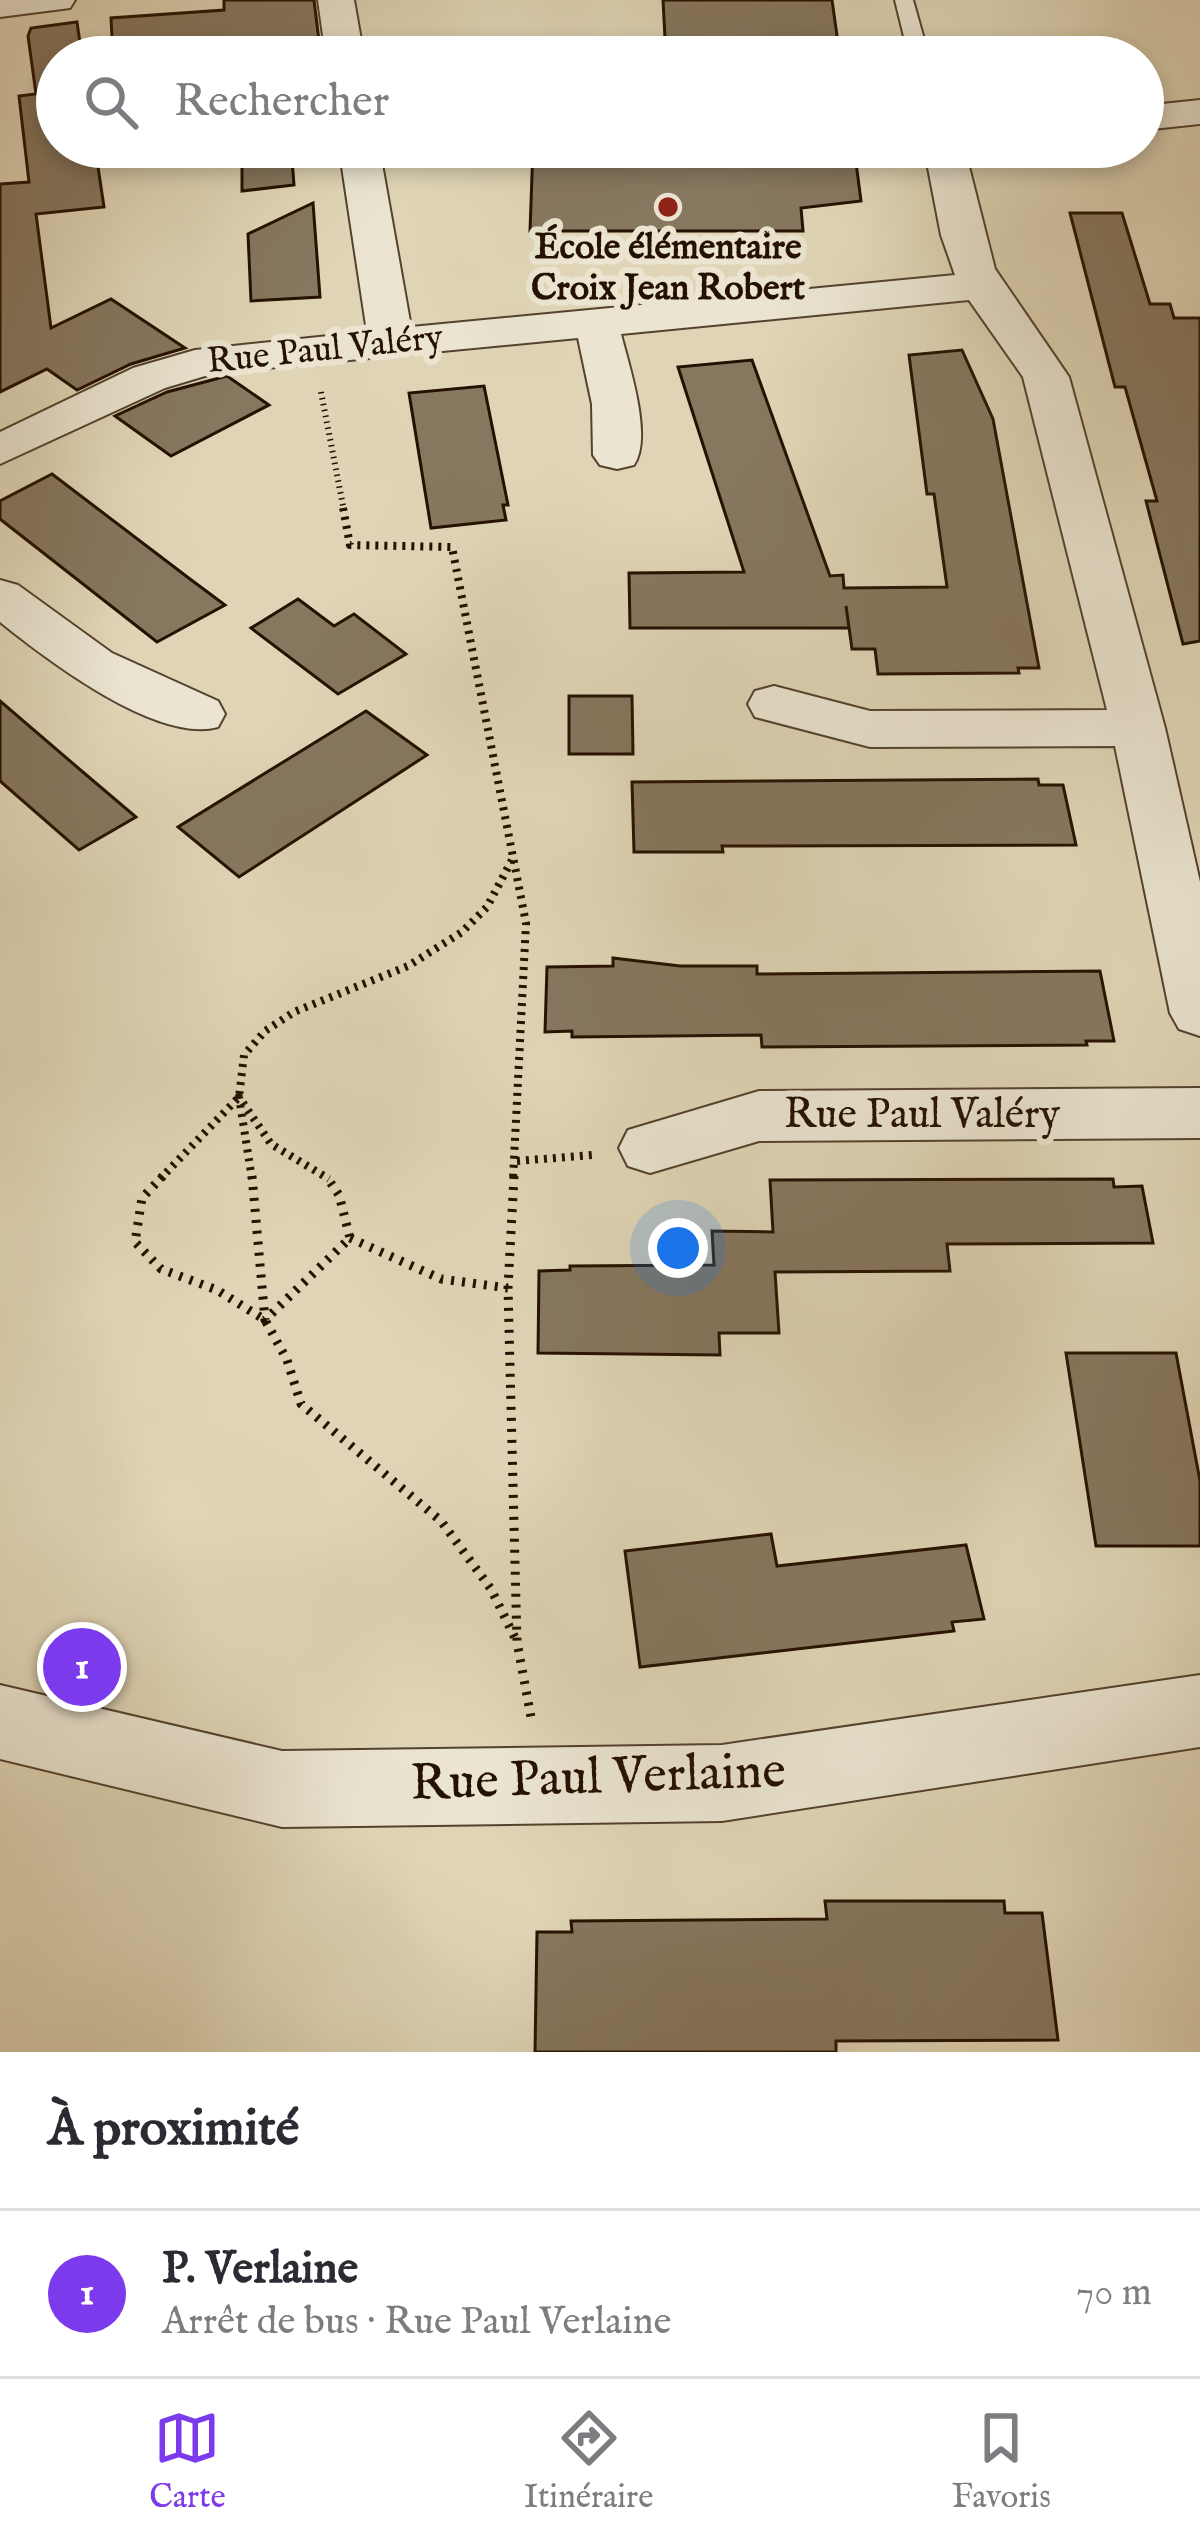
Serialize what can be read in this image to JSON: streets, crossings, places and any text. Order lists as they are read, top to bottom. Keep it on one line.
{"streets":{"street":["Rue Paul Valéry","Rue Paul Verlaine"]},"places":["École élémentaire Croix Jean Robert"],"page":{"search":"Rechercher","pins":"1","heading":"À proximité","list":[{"mark":"1","name":"P. Verlaine","note":"Arrêt de bus · Rue Paul Verlaine","value":"70 m"}],"nav":["Carte","Itinéraire","Favoris"]}}
